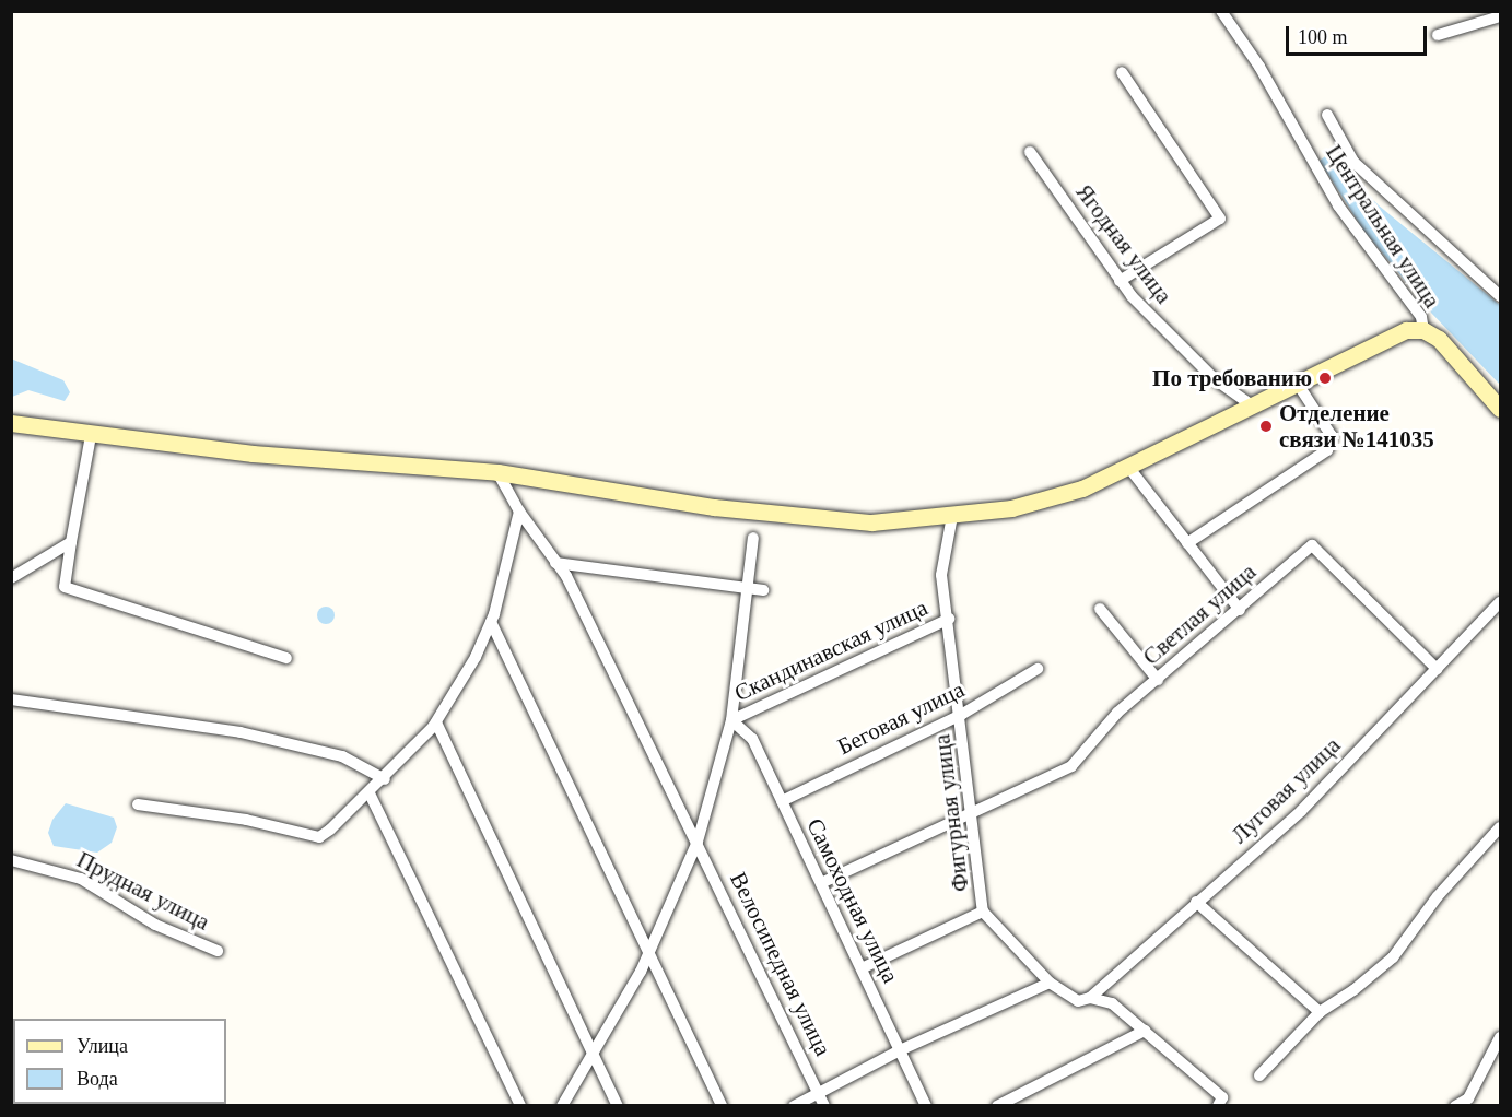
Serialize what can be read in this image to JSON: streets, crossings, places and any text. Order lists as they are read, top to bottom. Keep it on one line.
{"streets":{"street":["Центральная улица","Ягодная улица","Светлая улица","Скандинавская улица","Беговая улица","Луговая улица","Фигурная улица","Прудная улица","Самоходная улица","Велосипедная улица"]},"crossings":[["Светлая улица","Луговая улица"],["Светлая улица","Фигурная улица"],["Светлая улица","Самоходная улица"],["Скандинавская улица","Фигурная улица"],["Скандинавская улица","Самоходная улица"],["Беговая улица","Фигурная улица"],["Беговая улица","Самоходная улица"],["Луговая улица","Фигурная улица"]],"places":["По требованию","Отделение связи №141035"],"legend":["Улица","Вода"],"scale_bar":"100 m"}
